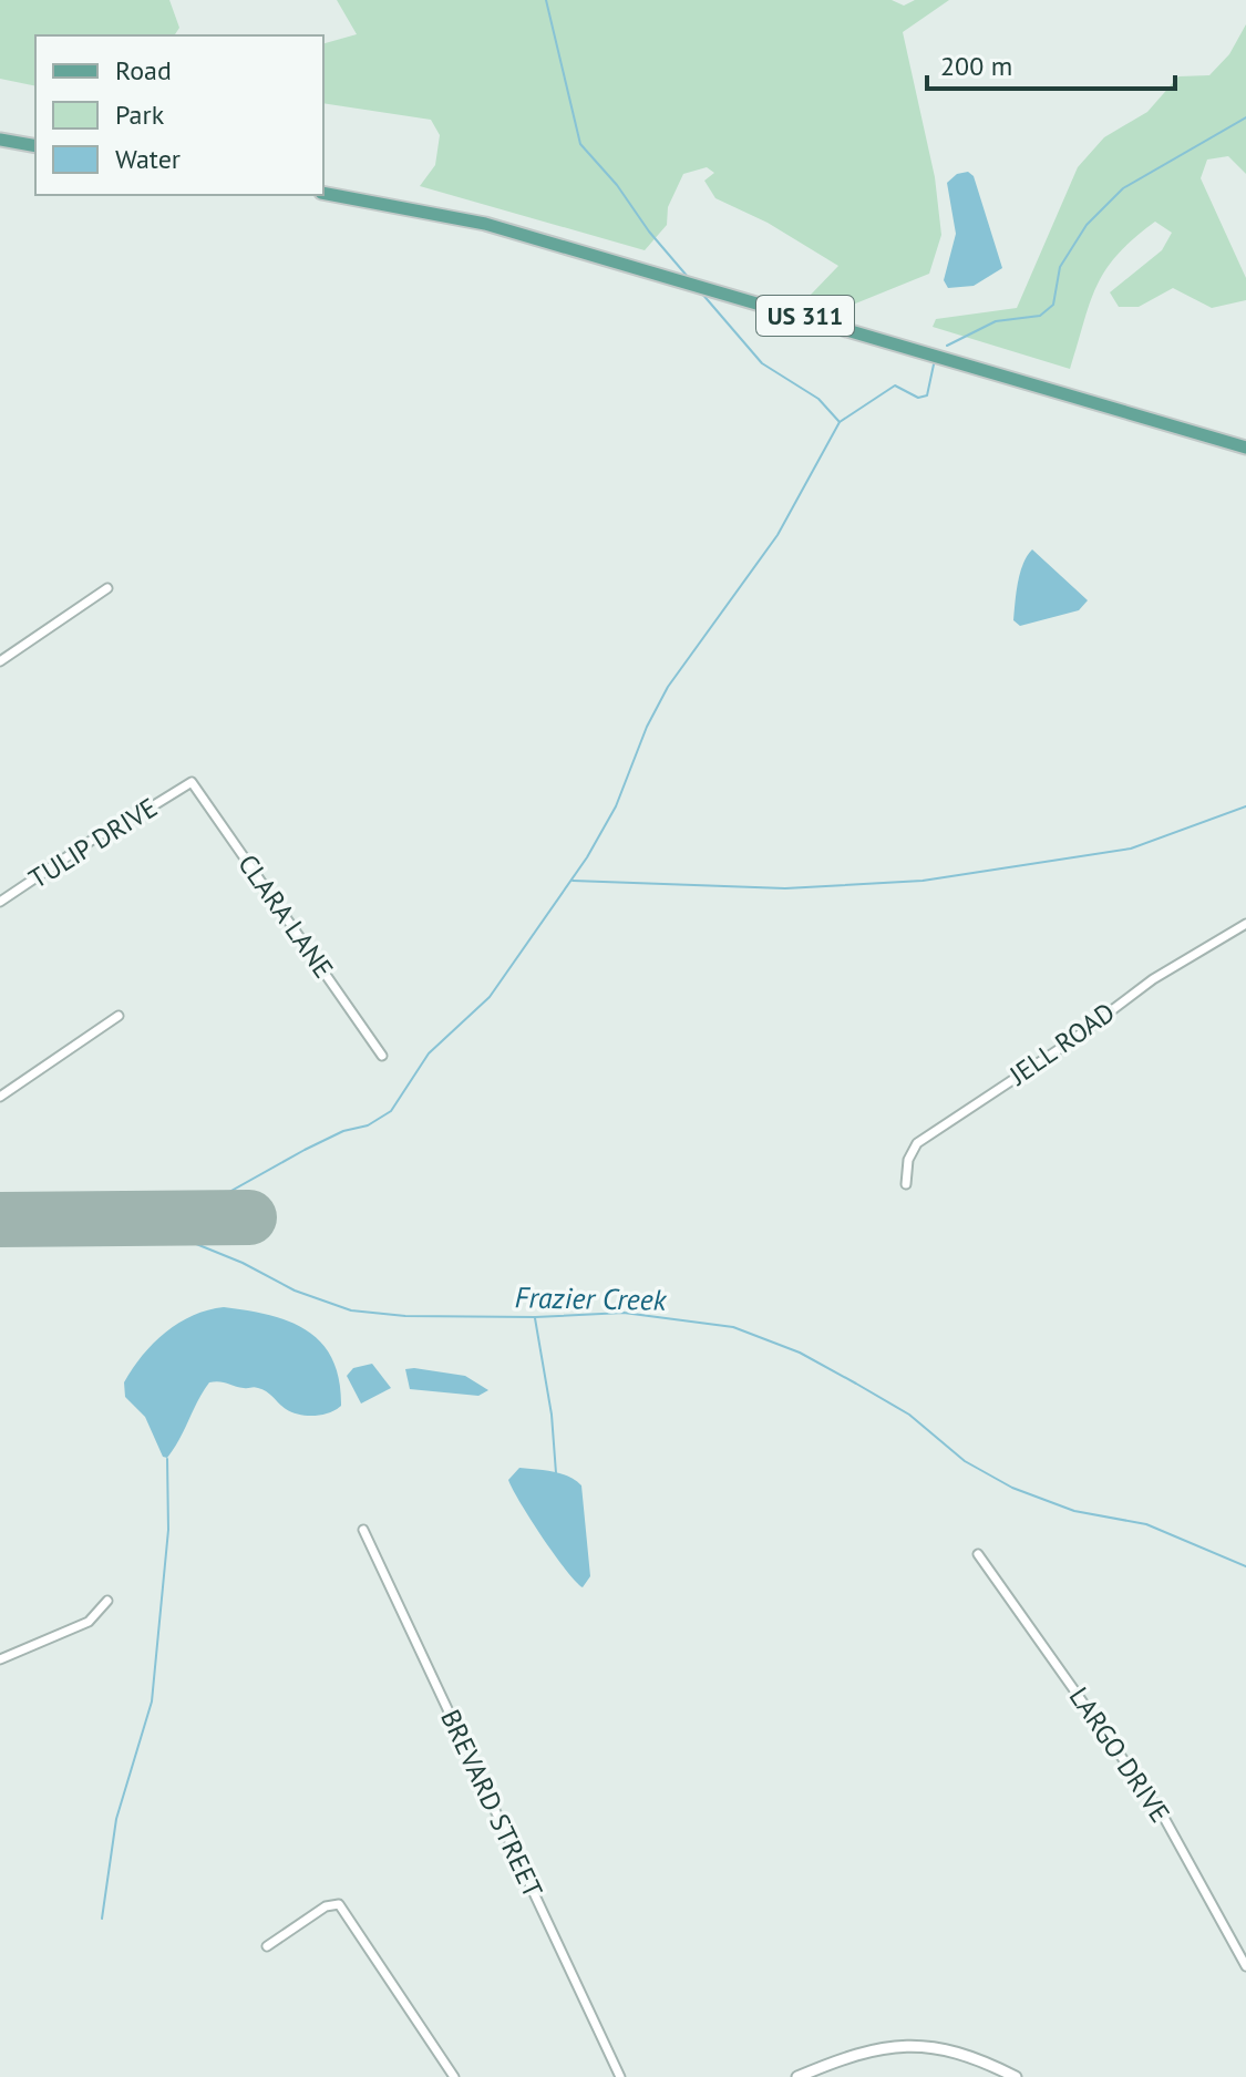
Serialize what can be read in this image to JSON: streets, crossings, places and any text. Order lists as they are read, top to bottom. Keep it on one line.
{"streets":{"main road":["US 311"],"street":["TULIP DRIVE","CLARA LANE","JELL ROAD","LARGO DRIVE","BREVARD STREET"]},"crossings":[["TULIP DRIVE","CLARA LANE"]],"water":["Frazier Creek"],"legend":["Road","Park","Water"],"scale_bar":"200 m"}
